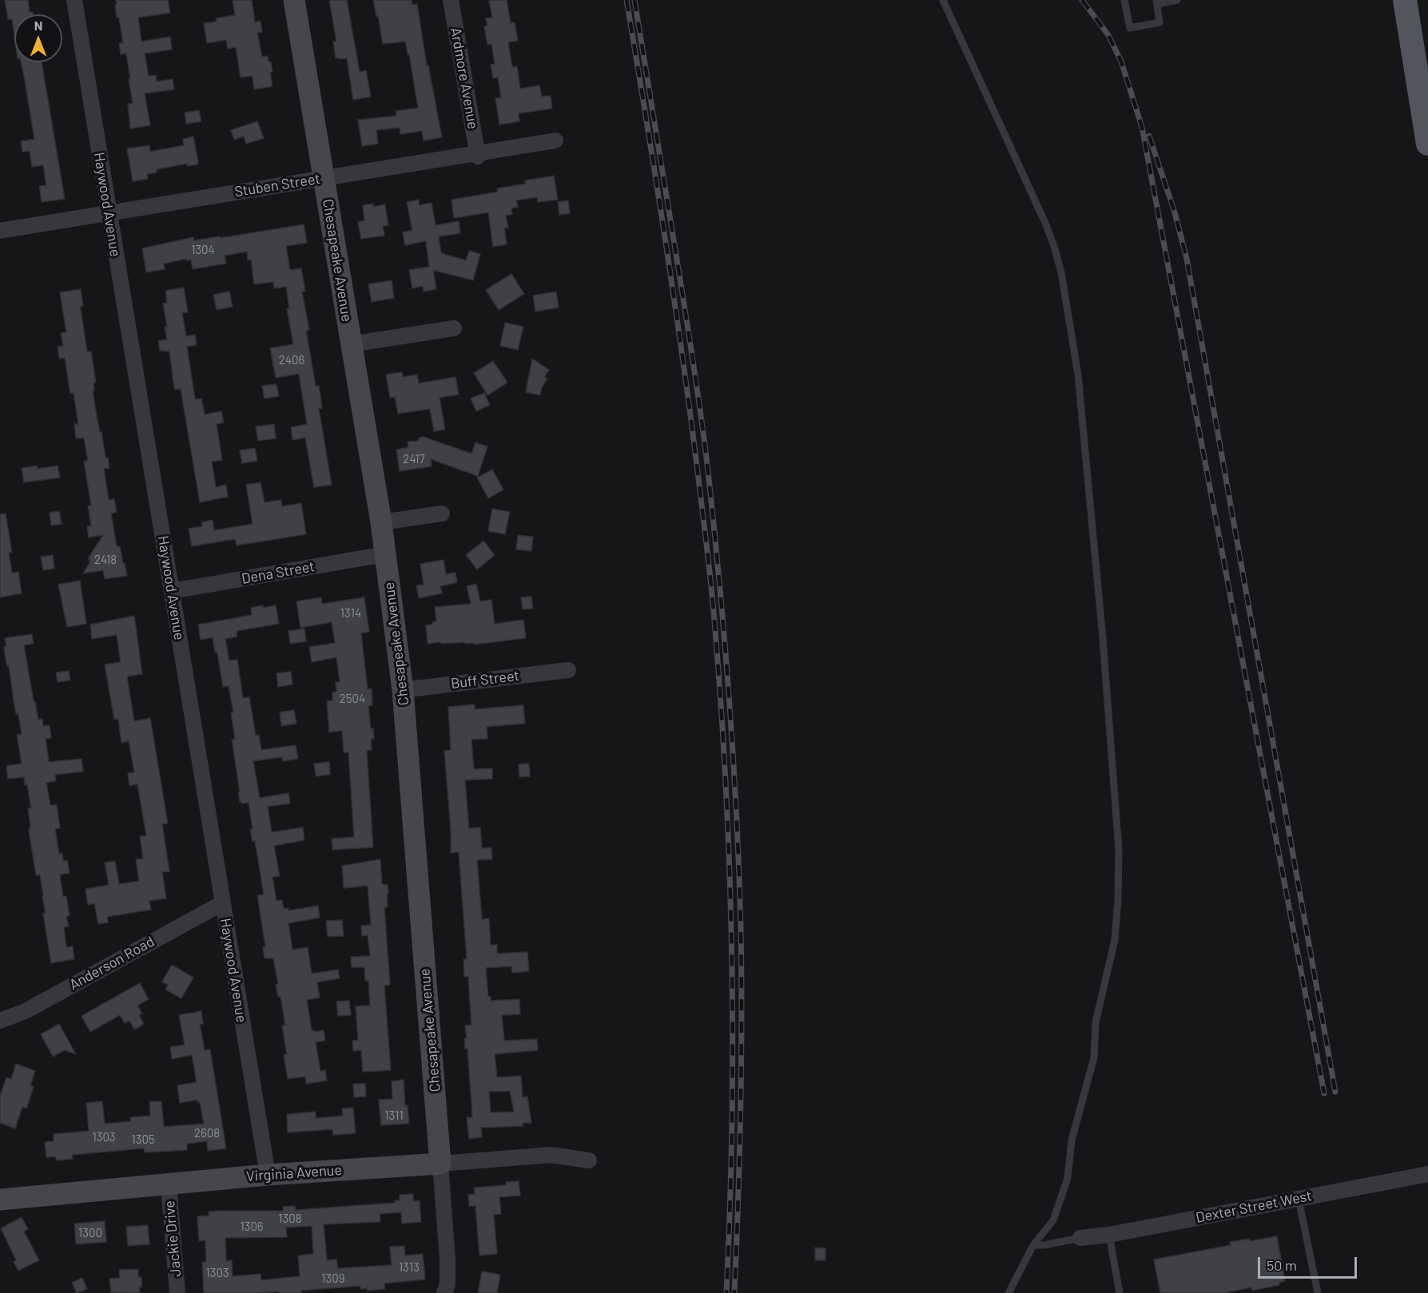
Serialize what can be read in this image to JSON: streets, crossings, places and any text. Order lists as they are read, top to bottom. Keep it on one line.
{"streets":{"street":["Ardmore Avenue","Stuben Street","Haywood Avenue","Chesapeake Avenue","Dena Street","Buff Street","Anderson Road","Virginia Avenue","Dexter Street West","Jackie Drive"]},"crossings":[["Ardmore Avenue","Stuben Street"],["Stuben Street","Haywood Avenue"],["Stuben Street","Chesapeake Avenue"],["Haywood Avenue","Dena Street"],["Haywood Avenue","Anderson Road"],["Haywood Avenue","Virginia Avenue"],["Chesapeake Avenue","Dena Street"],["Chesapeake Avenue","Buff Street"],["Chesapeake Avenue","Virginia Avenue"],["Virginia Avenue","Jackie Drive"]],"house_numbers":["1304","2406","2417","2418","1314","2504","1311","2608","1303","1305","1308","1306","1300","1313","1303","1309"],"scale_bar":"50 m","north":"top"}
